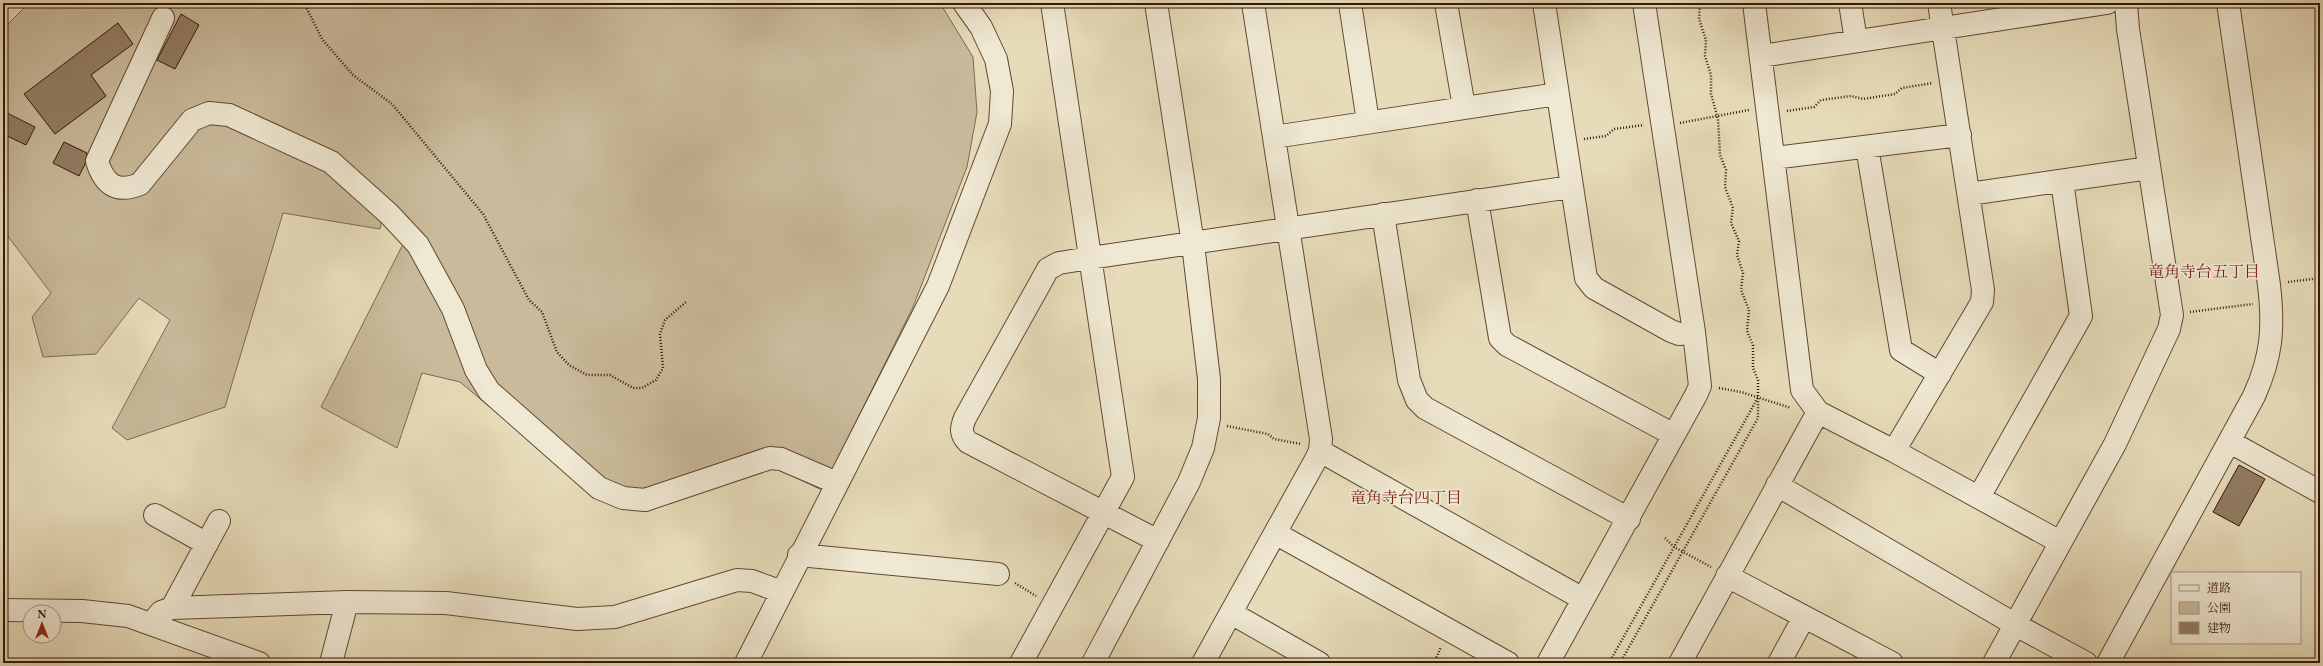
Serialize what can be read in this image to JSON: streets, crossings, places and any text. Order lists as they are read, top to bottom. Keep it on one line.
{"districts":["竜角寺台五丁目","竜角寺台四丁目"],"legend":["道路","公園","建物"],"north":"top"}
